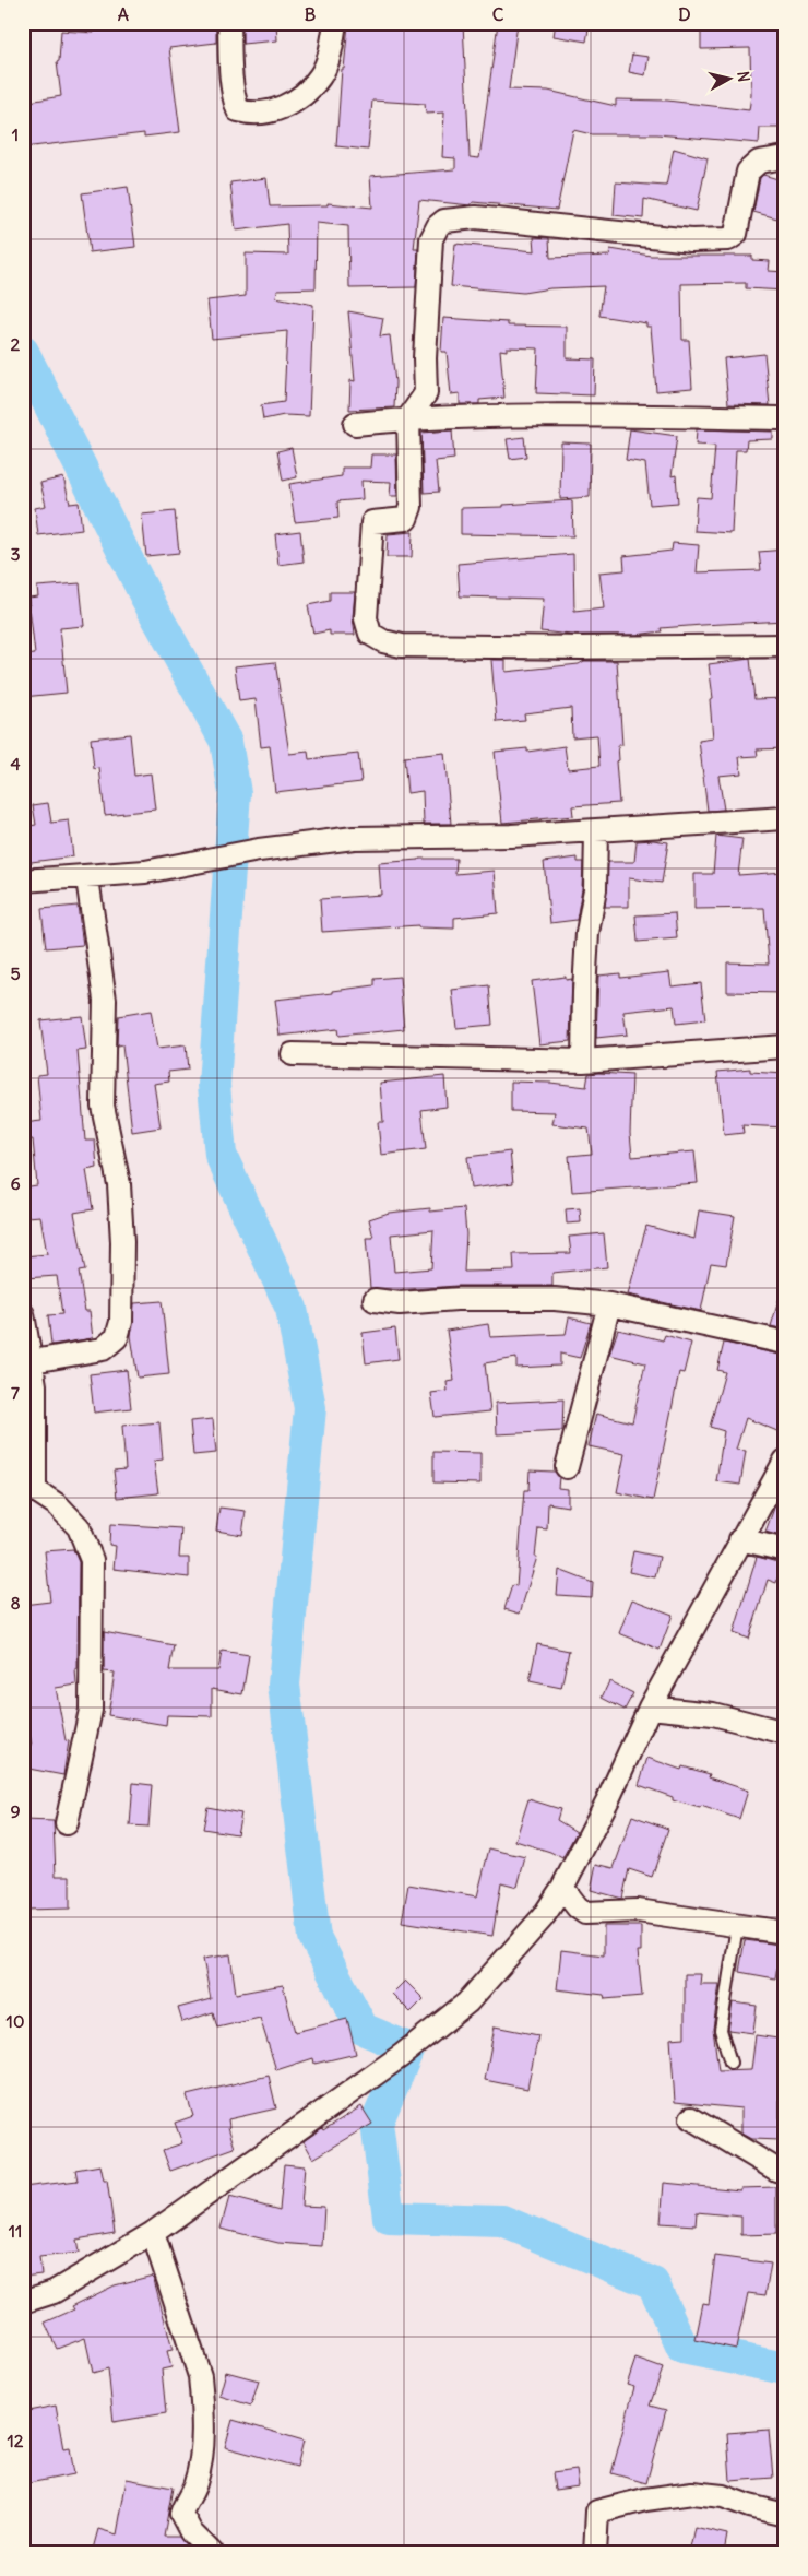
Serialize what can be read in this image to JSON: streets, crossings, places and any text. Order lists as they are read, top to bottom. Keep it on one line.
{"north":"right","grid":{"columns":["A","B","C","D"],"rows":["1","2","3","4","5","6","7","8","9","10","11","12"]}}
